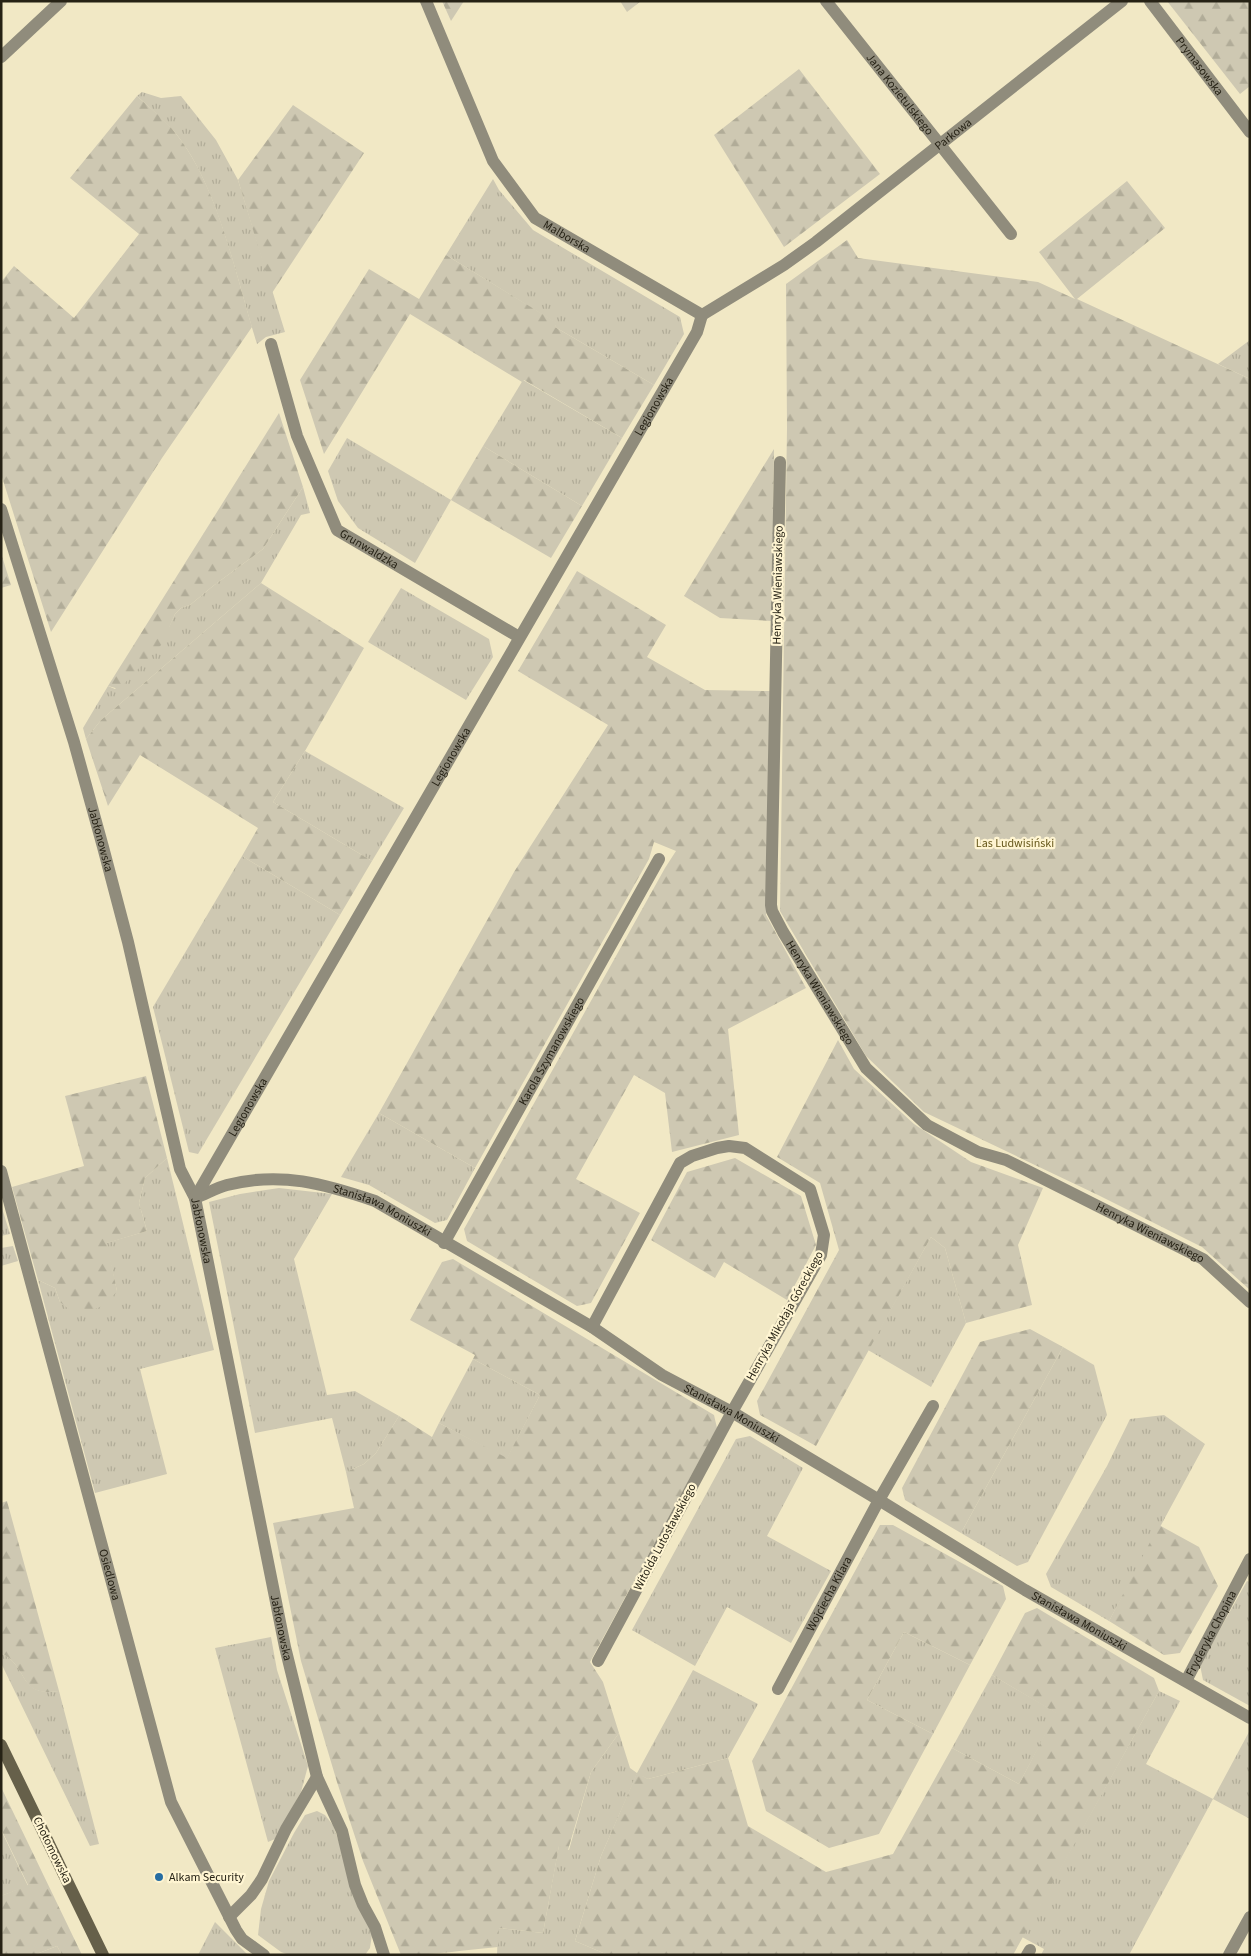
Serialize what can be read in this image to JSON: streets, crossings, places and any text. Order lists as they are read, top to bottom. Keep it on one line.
{"streets":{"street":["Prymasowska","Jana Kozietulskiego","Parkowa","Malborska","Legionowska","Grunwaldzka","Henryka Wieniawskiego","Jabłonowska","Karola Szymanowskiego","Stanisława Moniuszki","Henryka Mikołaja Góreckiego","Witolda Lutosławskiego","Osiedlowa","Wojciecha Kilara","Fryderyka Chopina","Chotomowska"]},"crossings":[["Jana Kozietulskiego","Parkowa"],["Parkowa","Malborska"],["Parkowa","Legionowska"],["Malborska","Legionowska"],["Legionowska","Grunwaldzka"],["Legionowska","Jabłonowska"],["Legionowska","Stanisława Moniuszki"],["Jabłonowska","Stanisława Moniuszki"],["Karola Szymanowskiego","Stanisława Moniuszki"],["Stanisława Moniuszki","Henryka Mikołaja Góreckiego"],["Stanisława Moniuszki","Witolda Lutosławskiego"],["Stanisława Moniuszki","Wojciecha Kilara"],["Stanisława Moniuszki","Fryderyka Chopina"],["Henryka Mikołaja Góreckiego","Witolda Lutosławskiego"]],"parks":["Las Ludwisiński"],"places":["Alkam Security"]}
